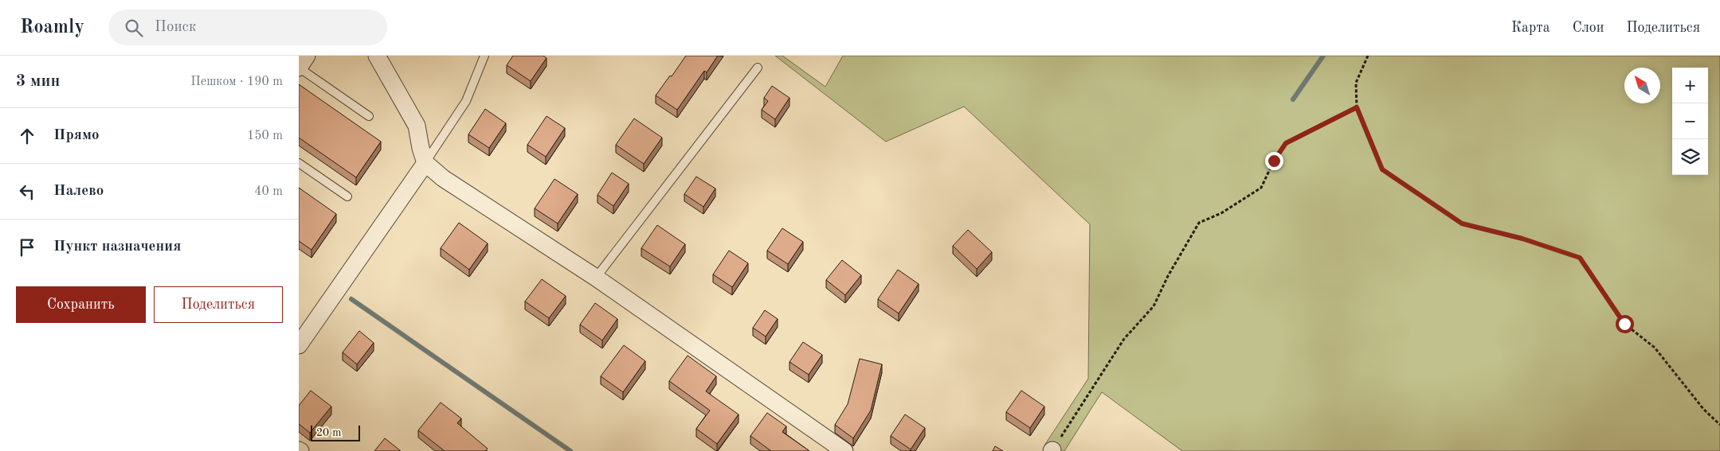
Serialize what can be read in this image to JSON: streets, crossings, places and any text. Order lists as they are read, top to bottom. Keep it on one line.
{"scale_bar":"20 m","north":"top left","page":{"header":"Roamly","search":"Поиск","nav":["Карта","Слои","Поделиться"],"heading":["3 мин","Пешком · 190 m"],"map_buttons":["+","−"],"list":[["Прямо","150 m"],["Налево","40 m"],"Пункт назначения"],"buttons":["Сохранить","Поделиться"],"scale":"20 m"}}
